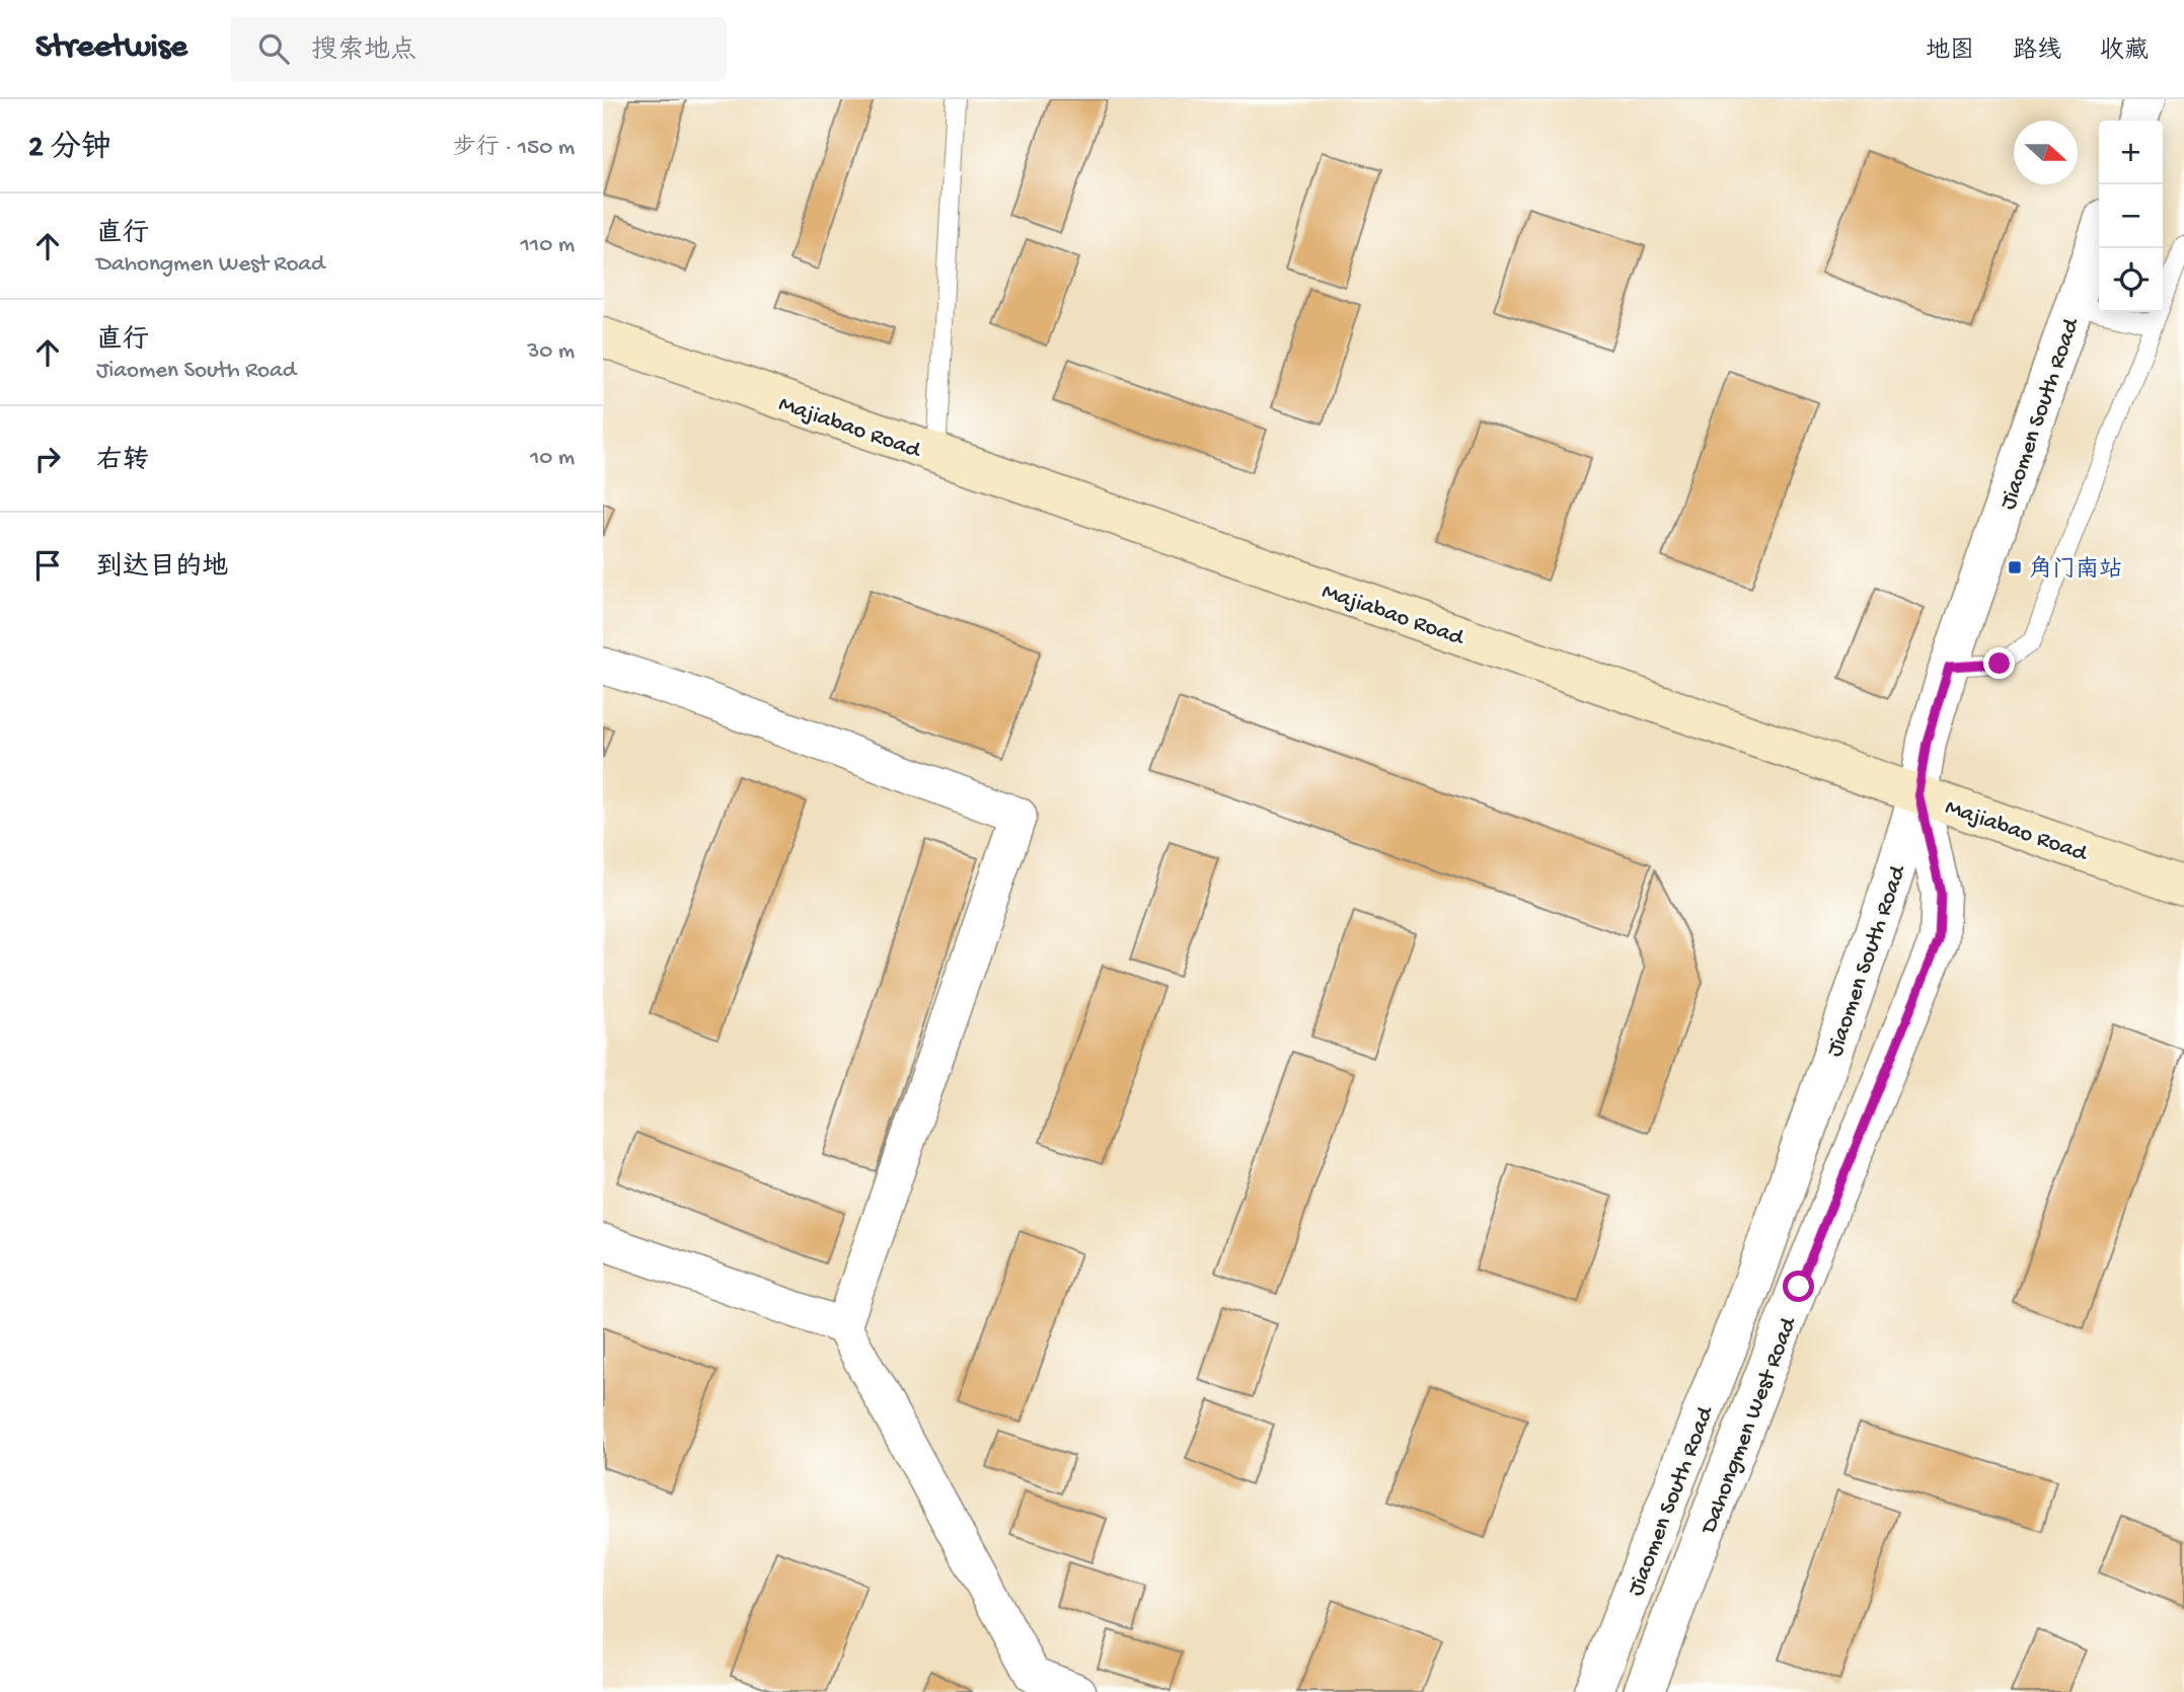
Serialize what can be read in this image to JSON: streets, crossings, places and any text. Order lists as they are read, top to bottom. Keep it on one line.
{"streets":{"main road":["Majiabao Road"],"street":["Jiaomen South Road","Dahongmen West Road"]},"crossings":[["Jiaomen South Road","Majiabao Road"],["Jiaomen South Road","Dahongmen West Road"],["Majiabao Road","Dahongmen West Road"]],"places":{"transit":["角门南站"]},"north":"right","page":{"header":"Streetwise","search":"搜索地点","nav":["地图","路线","收藏"],"heading":["2 分钟","步行 · 150 m"],"map_buttons":["+","−"],"list":[["直行","Dahongmen West Road","110 m"],["直行","Jiaomen South Road","30 m"],["右转","10 m"],"到达目的地"]}}
